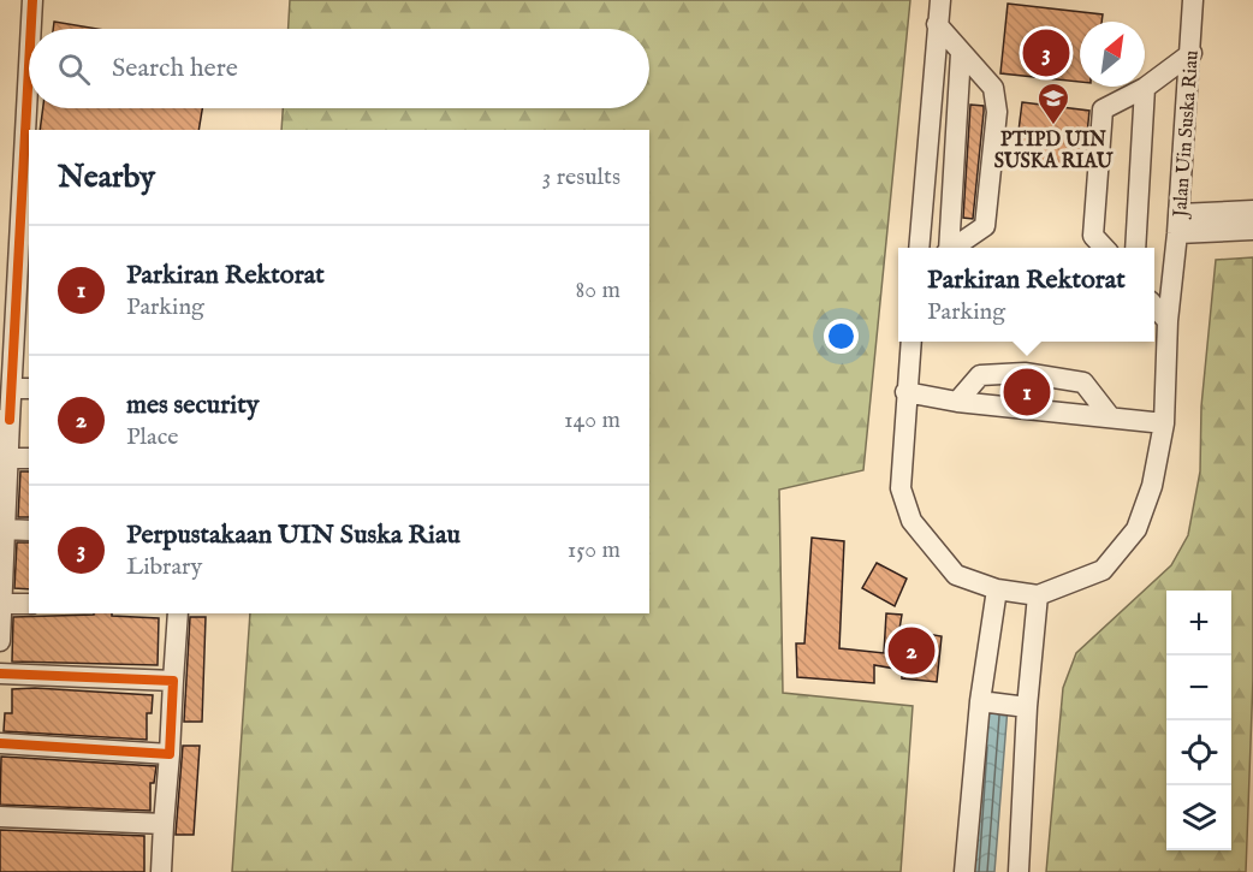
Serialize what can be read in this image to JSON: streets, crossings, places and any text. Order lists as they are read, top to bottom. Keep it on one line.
{"streets":{"street":["Jalan Uin Suska Riau"]},"places":{"school or university":["PTIPD UIN SUSKA RIAU"]},"north":"top right","page":{"pins":["3","1","2"],"search":"Search here","heading":["Nearby","3 results"],"list":[{"mark":"1","name":"Parkiran Rektorat","note":"Parking","value":"80 m"},{"mark":"2","name":"mes security","note":"Place","value":"140 m"},{"mark":"3","name":"Perpustakaan UIN Suska Riau","note":"Library","value":"150 m"}],"popup":["Parkiran Rektorat","Parking"],"map_buttons":["+","−"]}}
